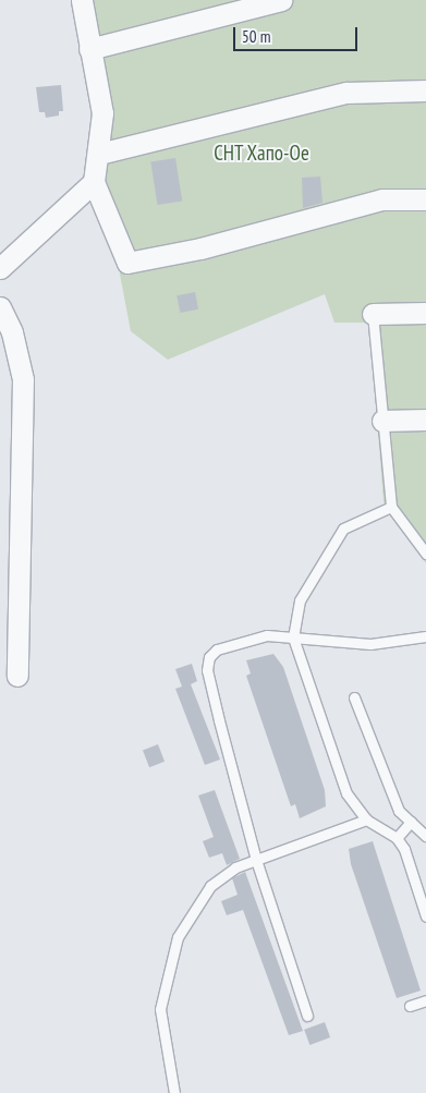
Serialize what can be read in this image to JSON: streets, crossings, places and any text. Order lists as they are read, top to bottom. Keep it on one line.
{"parks":["СНТ Хапо-Ое"],"scale_bar":"50 m"}
